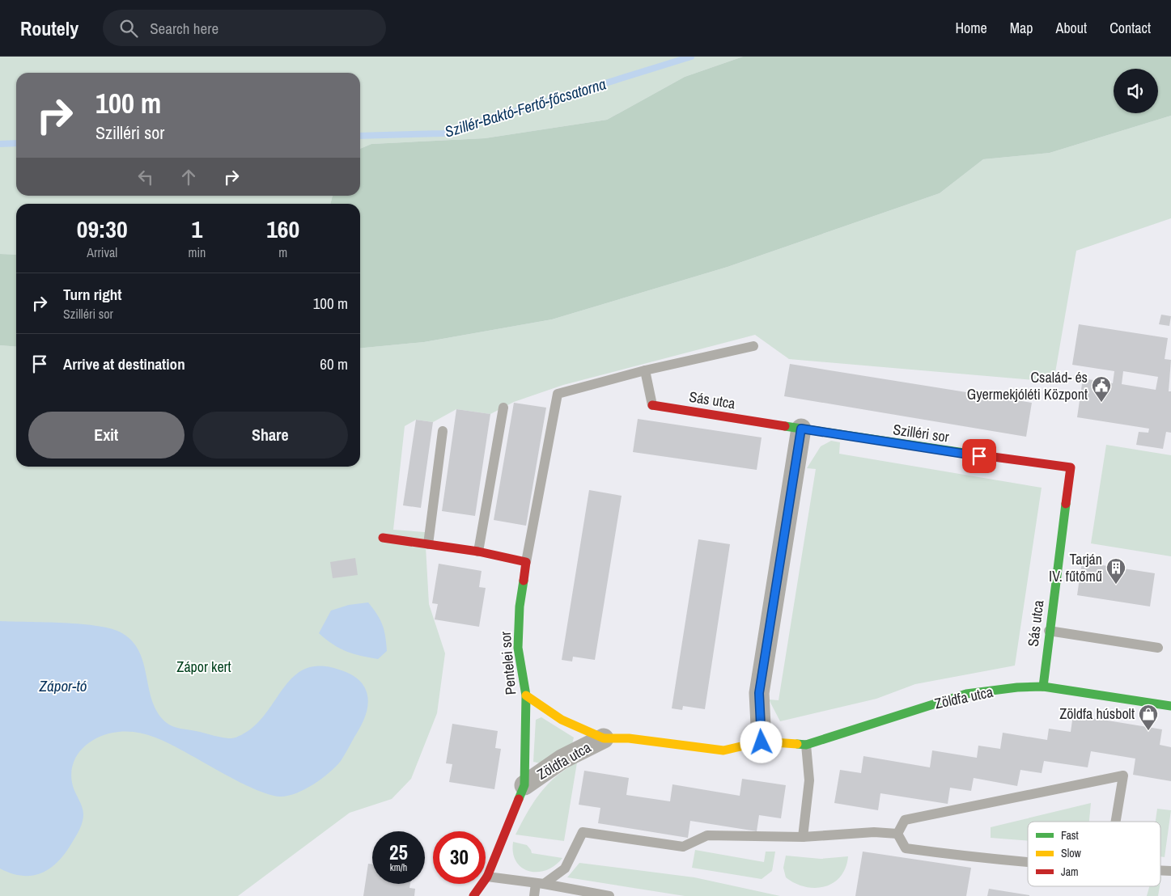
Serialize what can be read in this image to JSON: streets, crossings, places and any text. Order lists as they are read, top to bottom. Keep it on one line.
{"streets":{"street":["Sás utca","Szilléri sor","Pentelei sor","Zöldfa utca"]},"crossings":[["Sás utca","Szilléri sor"],["Sás utca","Zöldfa utca"],["Pentelei sor","Zöldfa utca"]],"water":["Szillér-Baktó-Fertő-főcsatorna","Zápor-tó"],"parks":["Zápor kert"],"places":{"public building":["Család- és Gyermekjóléti Központ"],"building":["Tarján IV. fűtőmű"],"shop":["Zöldfa húsbolt"]},"legend":["Fast","Slow","Jam"],"page":{"header":"Routely","search":"Search here","nav":["Home","Map","About","Contact"],"turn":["100 m","Szilléri sor"],"eta":["09:30","Arrival","1","min","160","m"],"list":[{"name":"Turn right","note":"Szilléri sor","value":"100 m"},{"name":"Arrive at destination","value":"60 m"}],"buttons":["Exit","Share"],"speed":"25 km/h","limit":"30"}}
